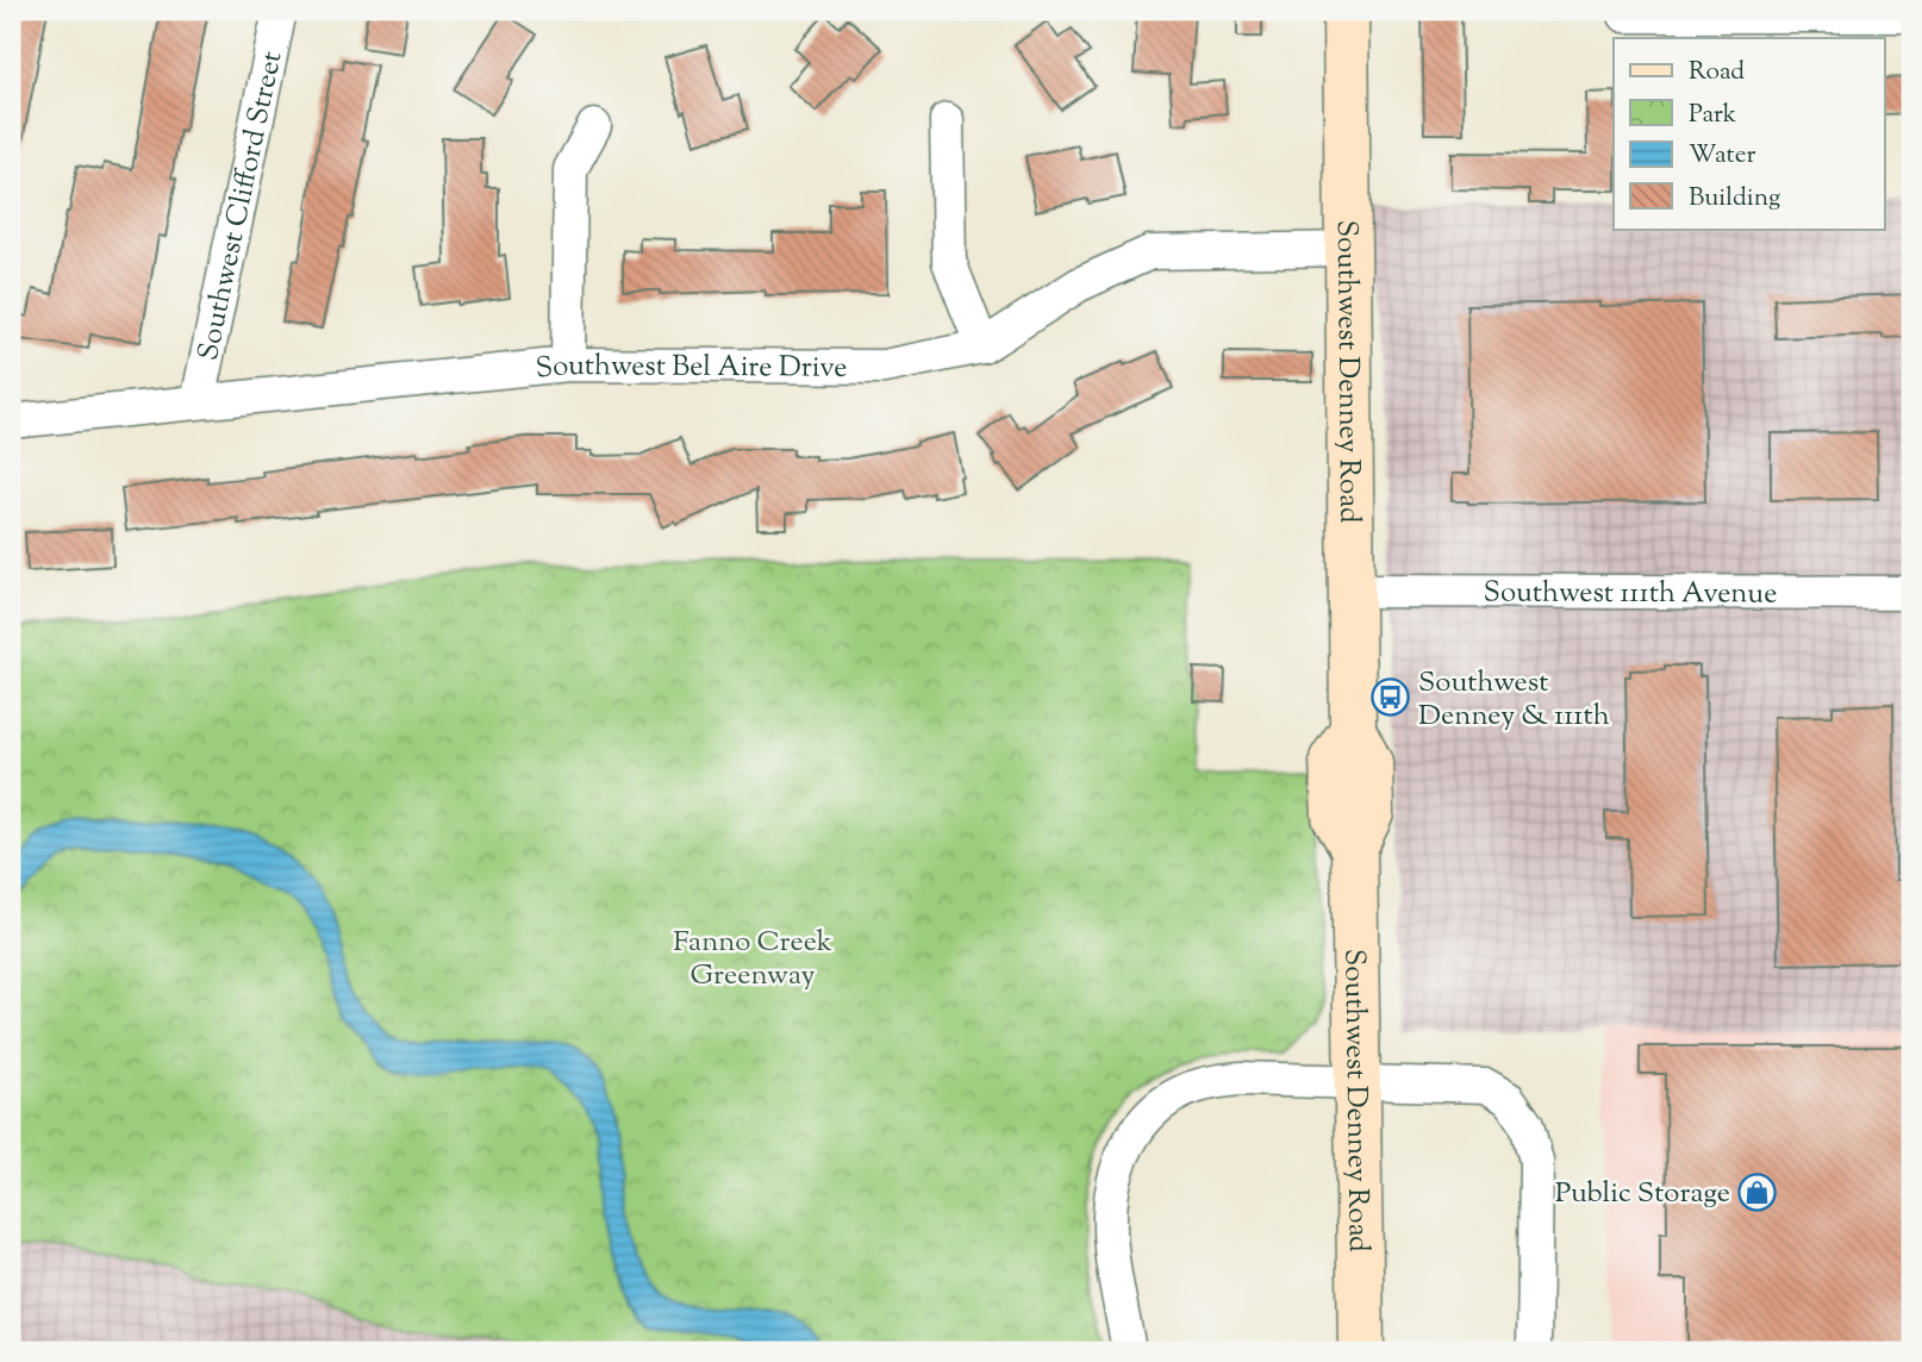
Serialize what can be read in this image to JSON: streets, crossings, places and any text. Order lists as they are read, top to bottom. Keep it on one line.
{"streets":{"street":["Southwest Clifford Street","Southwest Bel Aire Drive","Southwest Denney Road","Southwest 111th Avenue"]},"crossings":[["Southwest Clifford Street","Southwest Bel Aire Drive"],["Southwest Bel Aire Drive","Southwest Denney Road"],["Southwest Denney Road","Southwest 111th Avenue"]],"parks":["Fanno Creek Greenway"],"places":{"bus stop":["Southwest Denney & 111th"],"shop":["Public Storage"]},"legend":["Road","Park","Water","Building"]}
